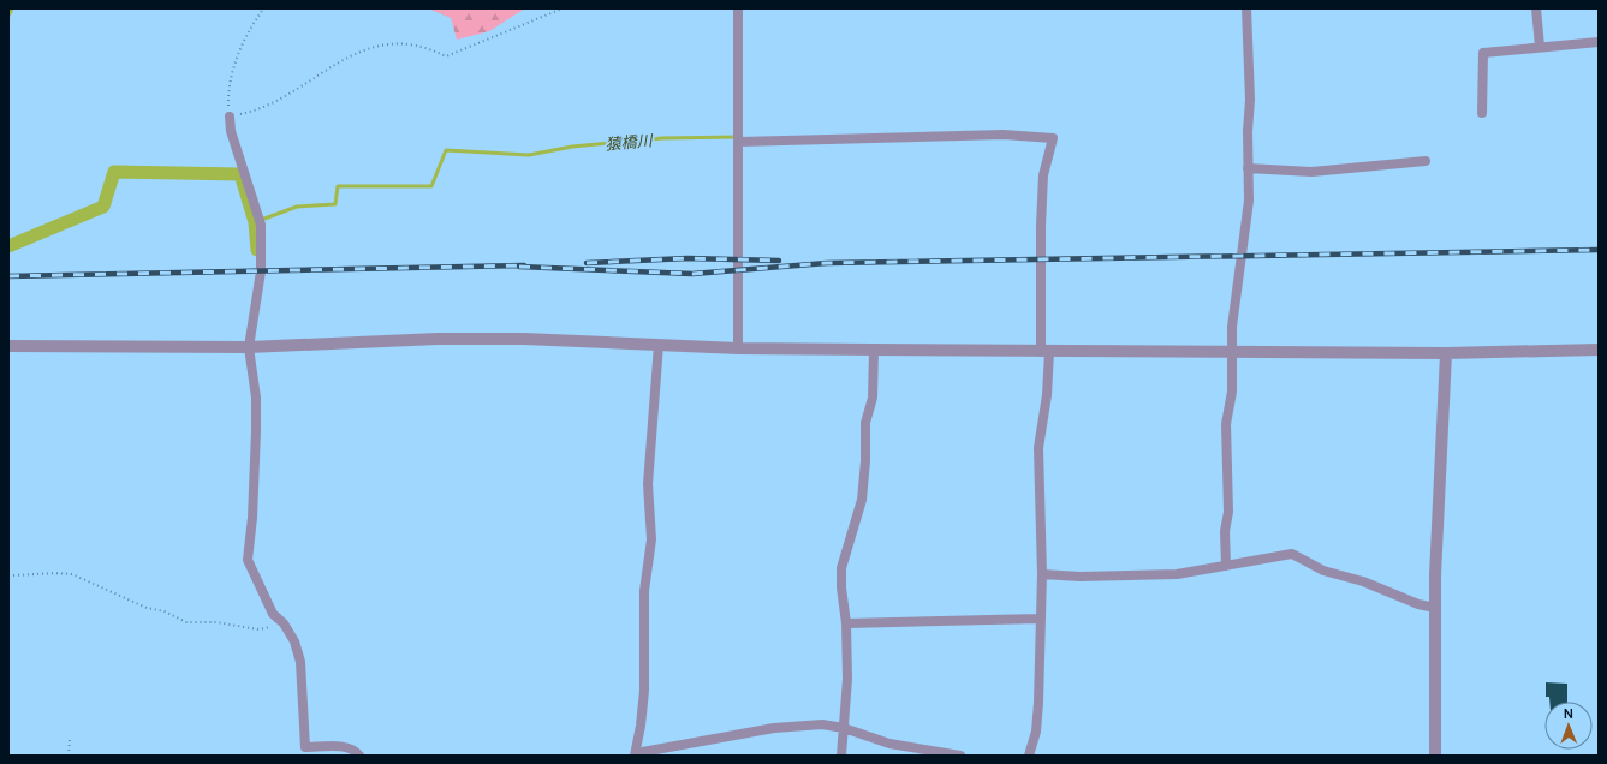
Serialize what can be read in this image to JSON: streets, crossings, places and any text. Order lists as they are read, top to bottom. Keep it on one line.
{"water":["猿橋川"],"north":"top"}
